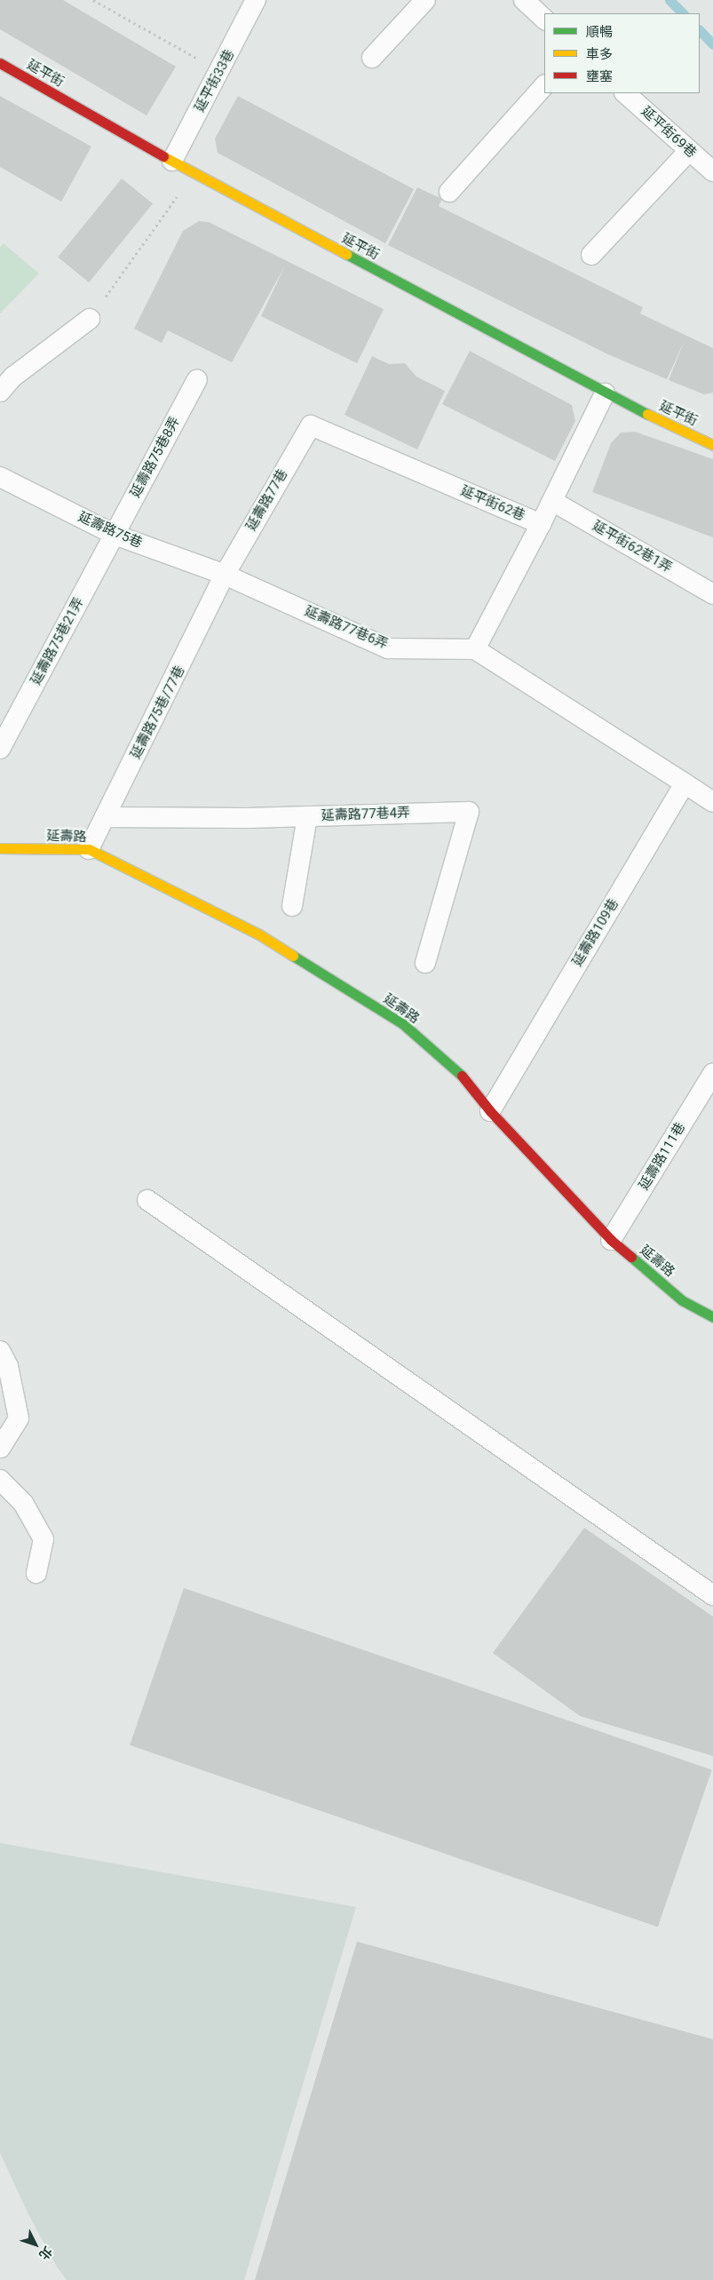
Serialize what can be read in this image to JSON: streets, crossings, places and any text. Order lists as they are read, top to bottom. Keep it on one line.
{"streets":{"street":["延平街","延壽路"],"lane":["延平街33巷","延平街69巷","延壽路75巷8弄","延壽路77巷","延平街62巷","延壽路75巷","延平街62巷1弄","延壽路77巷6弄","延壽路75巷21弄","延壽路75巷/77巷","延壽路77巷4弄","延壽路109巷","延壽路111巷"]},"crossings":[["延平街","延平街33巷"],["延平街","延平街62巷"],["延壽路75巷8弄","延壽路75巷"],["延壽路75巷8弄","延壽路75巷21弄"],["延壽路77巷","延平街62巷"],["延壽路77巷","延壽路75巷"],["延壽路77巷","延壽路77巷6弄"],["延壽路77巷","延壽路75巷/77巷"],["延平街62巷","延平街62巷1弄"],["延壽路75巷","延壽路77巷6弄"],["延壽路75巷","延壽路75巷21弄"],["延壽路75巷","延壽路75巷/77巷"],["延壽路77巷6弄","延壽路75巷/77巷"],["延壽路75巷/77巷","延壽路77巷4弄"],["延壽路75巷/77巷","延壽路"],["延壽路","延壽路109巷"],["延壽路","延壽路111巷"]],"legend":["順暢","車多","壅塞"],"north":"bottom right"}
